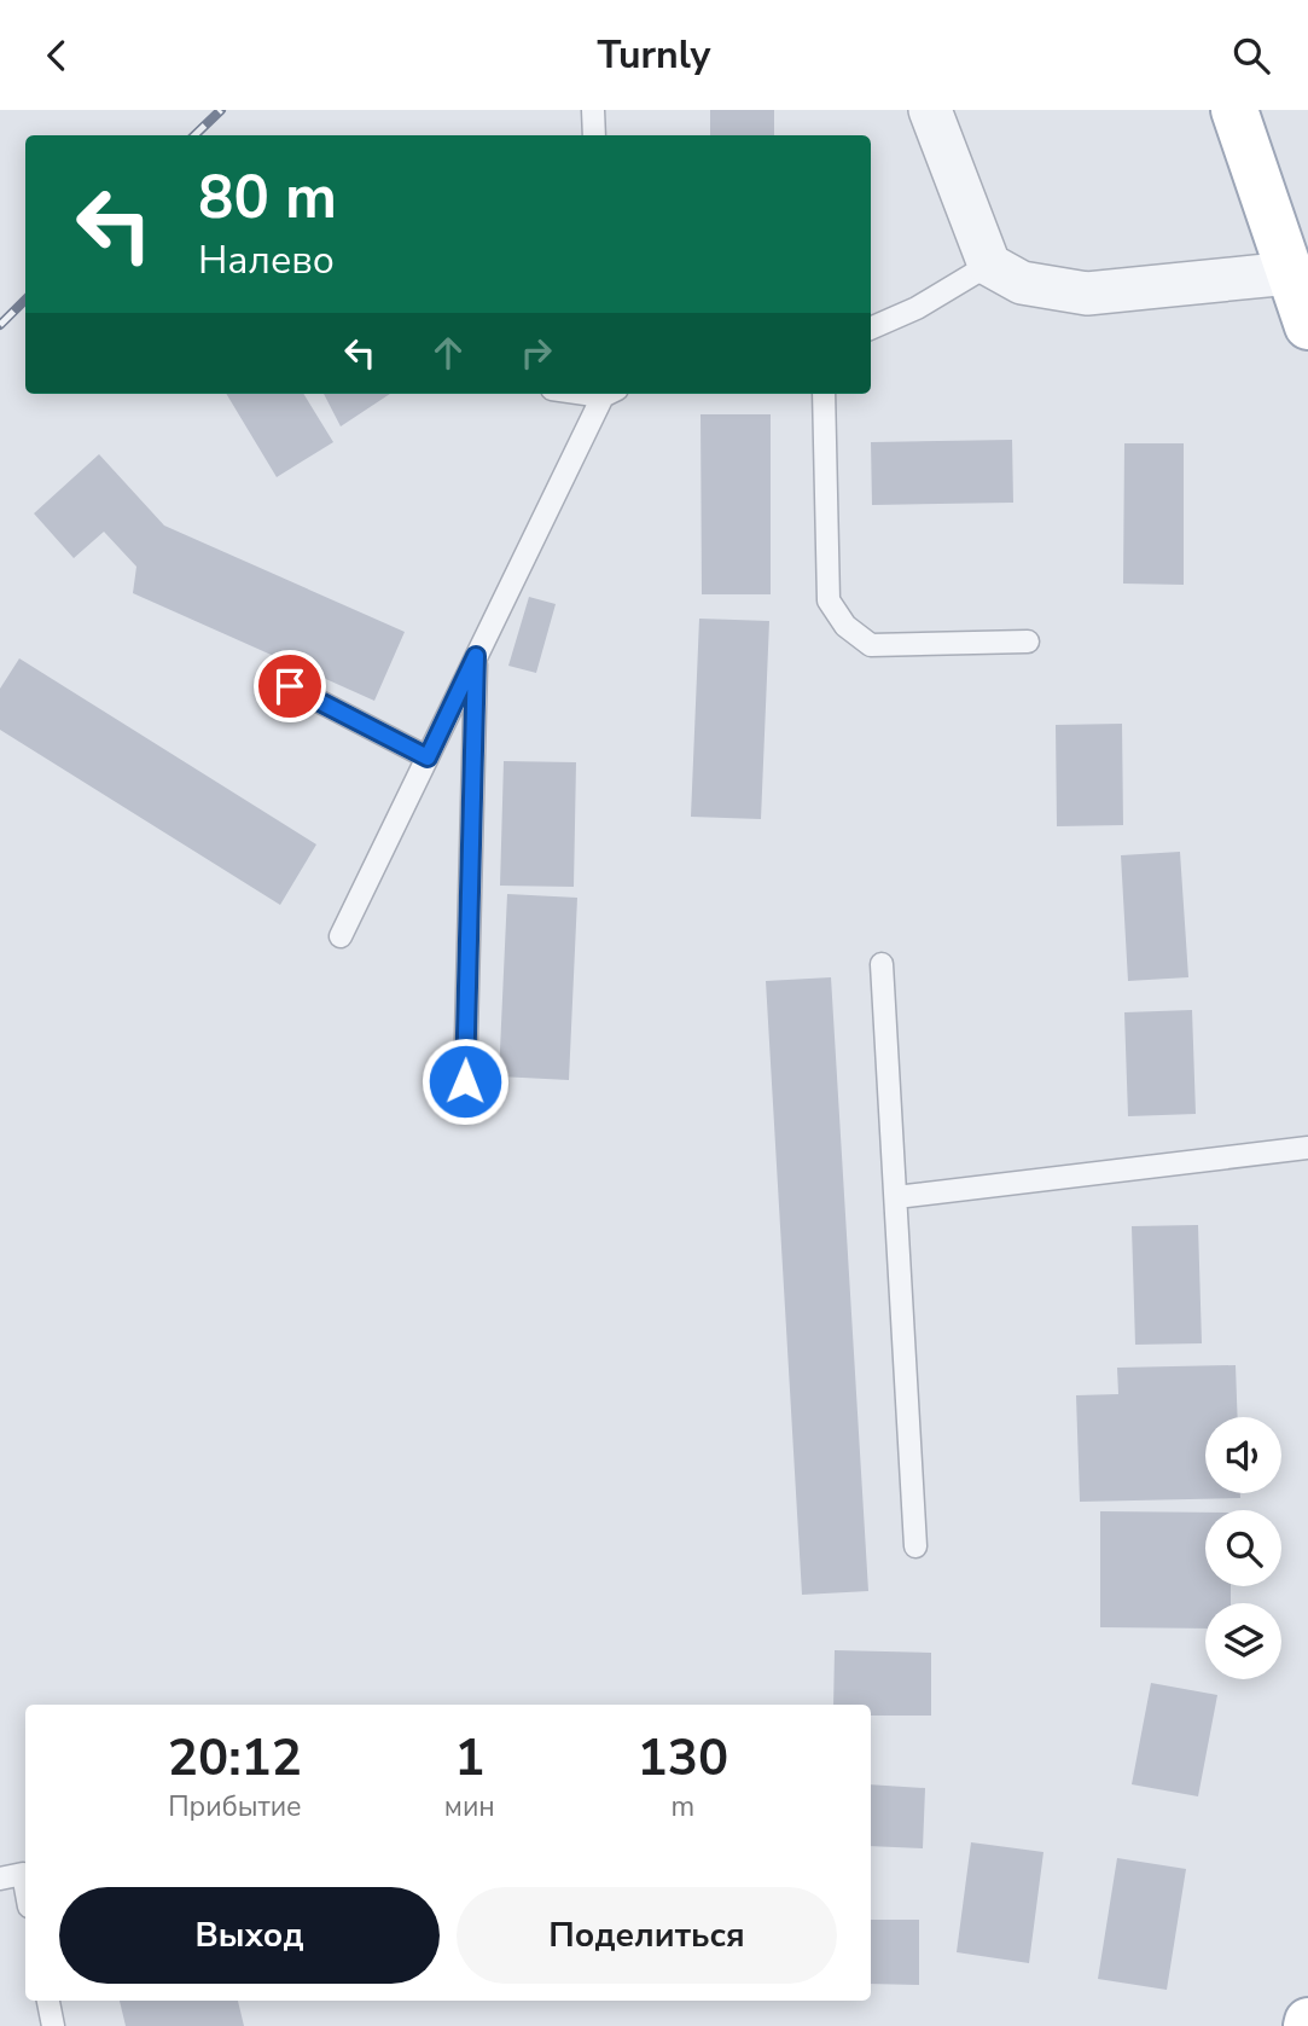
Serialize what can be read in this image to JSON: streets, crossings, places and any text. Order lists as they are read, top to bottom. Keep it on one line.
{"page":{"header":"Turnly","turn":["80 m","Налево"],"eta":["20:12","Прибытие","1","мин","130","m"],"buttons":["Выход","Поделиться"]}}
